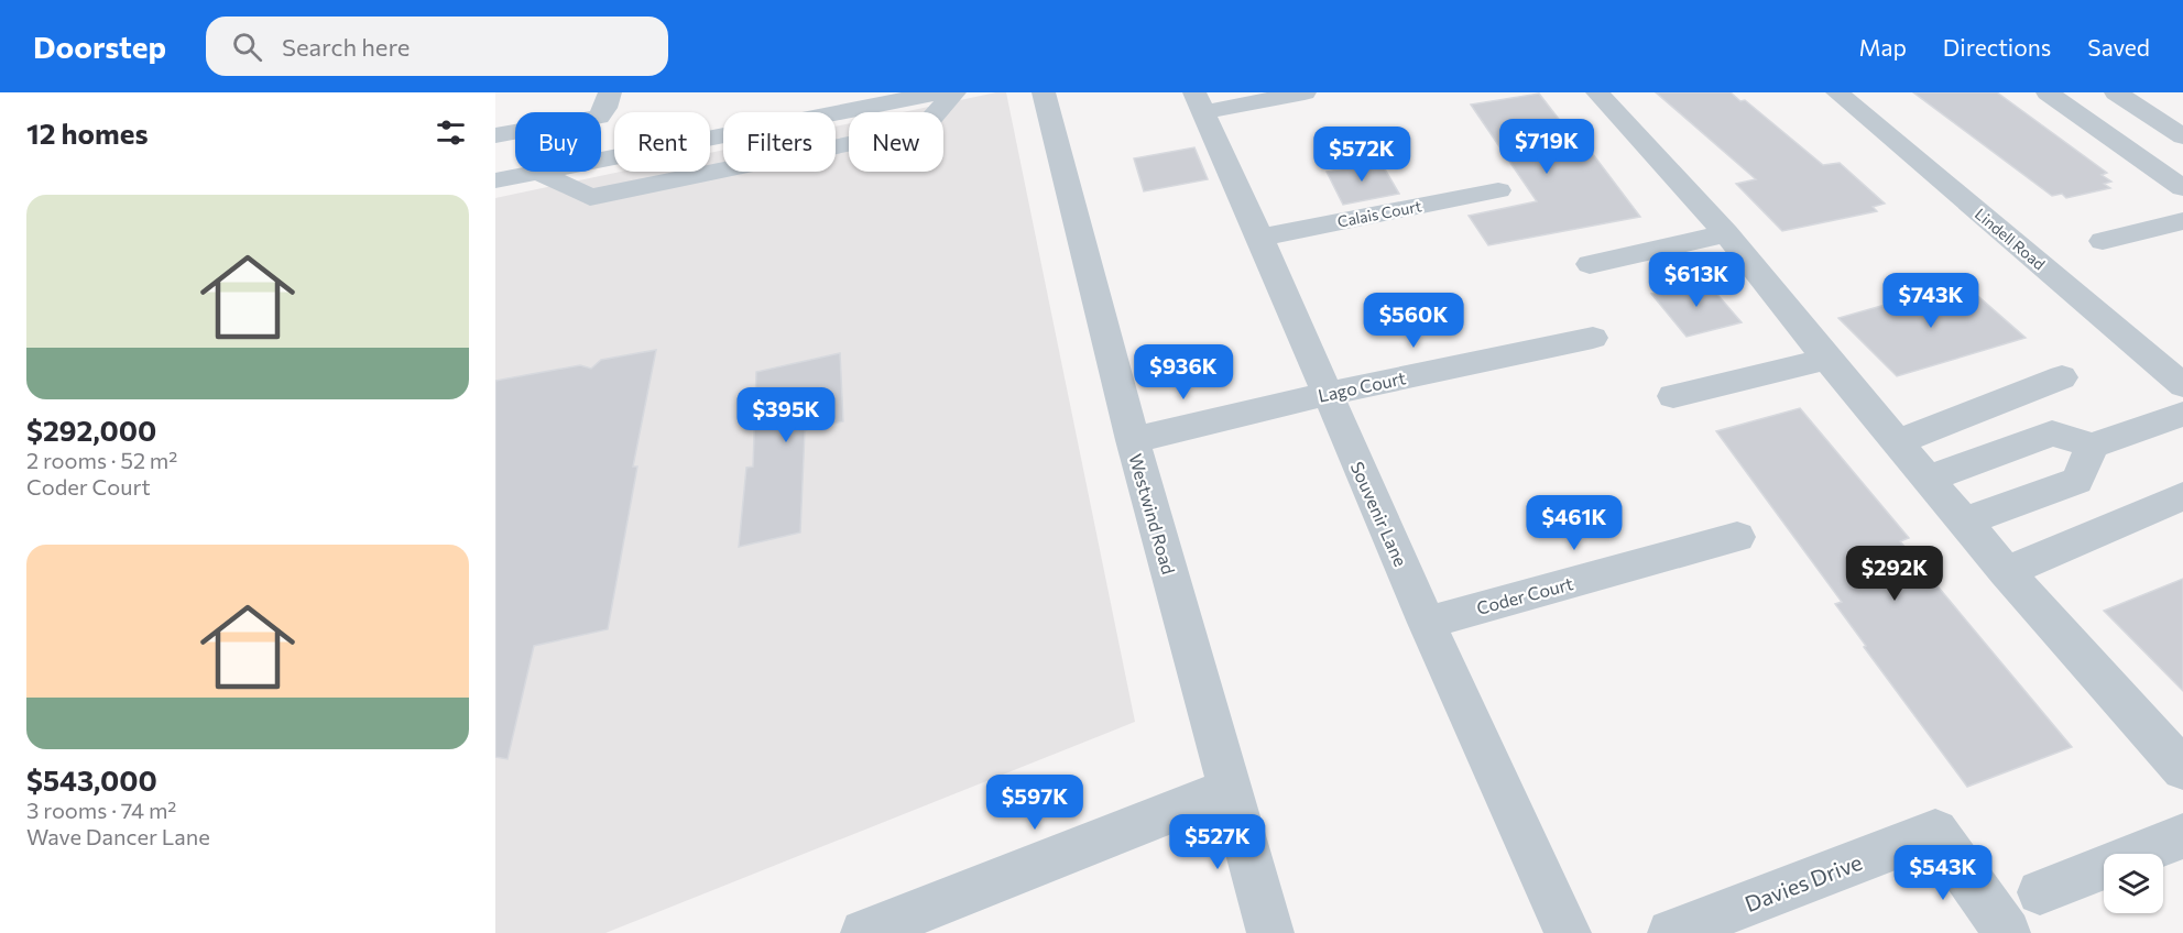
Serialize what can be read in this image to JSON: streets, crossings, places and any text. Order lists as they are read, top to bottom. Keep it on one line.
{"streets":{"street":["Calais Court","Lindell Road","Lago Court","Westwind Road","Souvenir Lane","Coder Court","Davies Drive"]},"crossings":[["Calais Court","Souvenir Lane"],["Lago Court","Westwind Road"],["Lago Court","Souvenir Lane"],["Souvenir Lane","Coder Court"]],"page":{"header":"Doorstep","search":"Search here","nav":["Map","Directions","Saved"],"heading":"12 homes","chip":["Buy","Rent","Filters","New"],"price":["$719K","$572K","$613K","$743K","$560K","$936K","$395K","$461K","$292K","$597K","$527K","$543K"],"list":[{"name":"$292,000","note":"2 rooms · 52 m² · Coder Court"},{"name":"$543,000","note":"3 rooms · 74 m² · Wave Dancer Lane"}]}}
